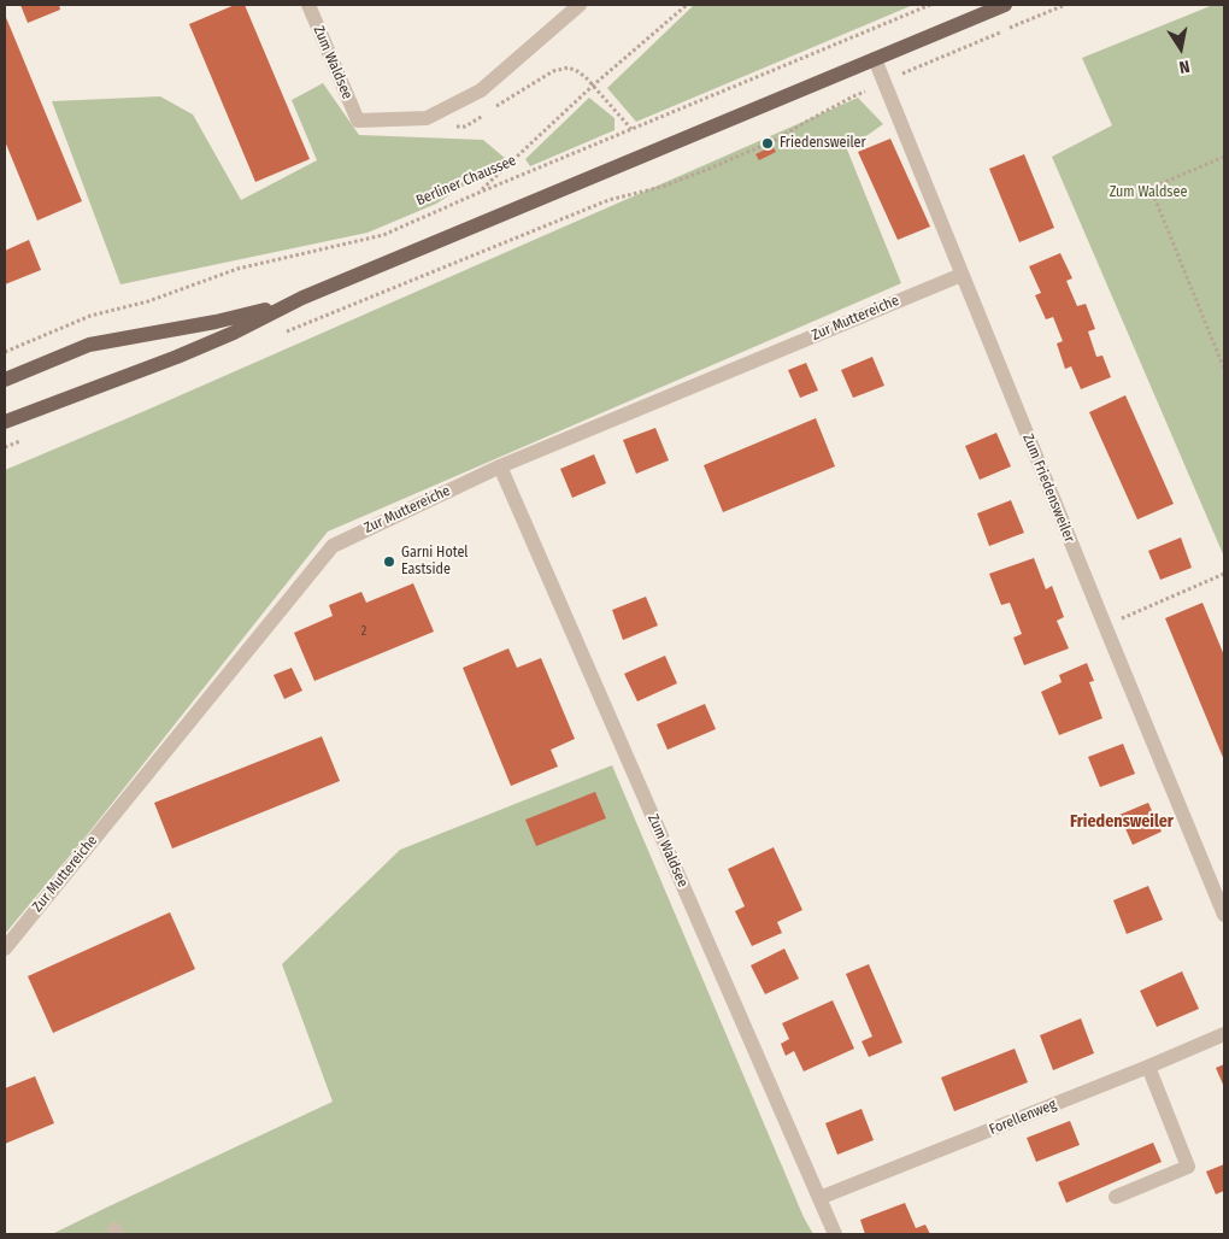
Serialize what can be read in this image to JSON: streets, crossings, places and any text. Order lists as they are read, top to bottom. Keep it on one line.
{"streets":{"street":["Zum Waldsee","Zur Muttereiche","Zum Friedensweiler","Forellenweg"],"path":["Berliner Chaussee"]},"crossings":[["Zum Waldsee","Zur Muttereiche"],["Zum Waldsee","Forellenweg"],["Zur Muttereiche","Zum Friedensweiler"]],"districts":["Friedensweiler"],"parks":["Zum Waldsee"],"places":["Friedensweiler","Garni Hotel Eastside"],"house_numbers":["2"],"north":"bottom"}
